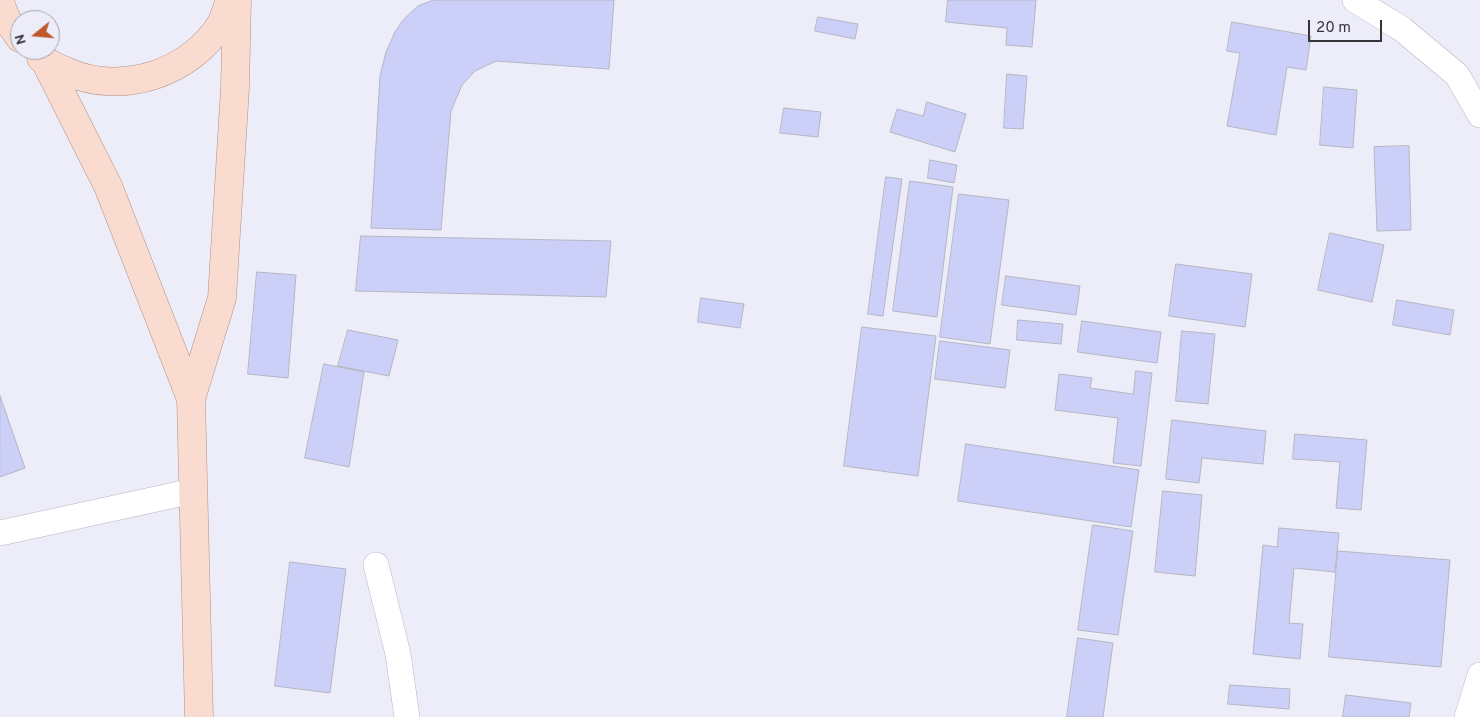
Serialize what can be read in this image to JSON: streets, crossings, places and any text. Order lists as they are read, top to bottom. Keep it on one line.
{"scale_bar":"20 m","north":"left"}
